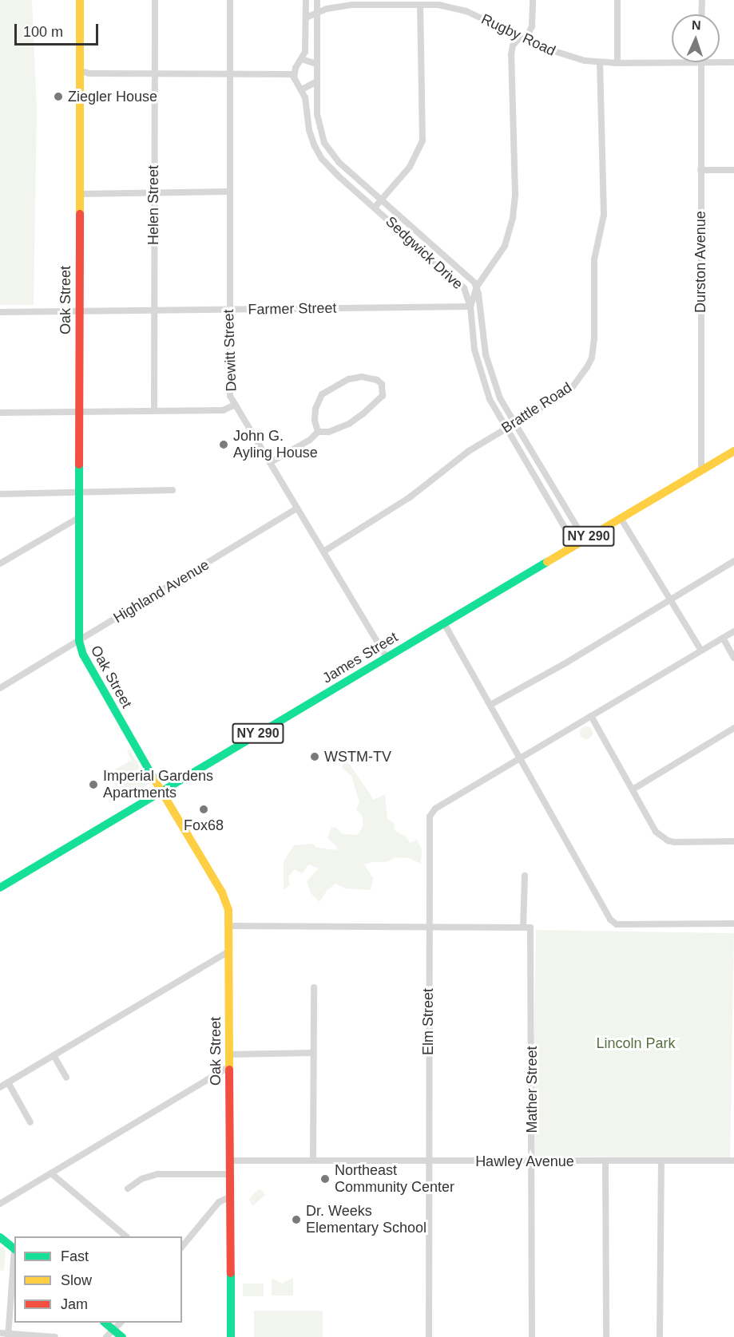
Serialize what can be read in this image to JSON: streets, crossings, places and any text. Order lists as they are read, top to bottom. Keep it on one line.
{"streets":{"street":["Rugby Road","Helen Street","Sedgwick Drive","Durston Avenue","Oak Street","Farmer Street","Dewitt Street","Brattle Road","NY 290","Highland Avenue","James Street","Elm Street","Mather Street","Hawley Avenue"]},"crossings":[["Rugby Road","Sedgwick Drive"],["Rugby Road","Durston Avenue"],["Rugby Road","Brattle Road"],["Helen Street","Farmer Street"],["Sedgwick Drive","Farmer Street"],["Sedgwick Drive","Brattle Road"],["Sedgwick Drive","James Street"],["Durston Avenue","James Street"],["Oak Street","Farmer Street"],["Oak Street","Highland Avenue"],["Oak Street","James Street"],["Oak Street","Hawley Avenue"],["Farmer Street","Dewitt Street"],["Dewitt Street","Brattle Road"],["Dewitt Street","Highland Avenue"],["Dewitt Street","James Street"],["Elm Street","Hawley Avenue"],["Mather Street","Hawley Avenue"]],"parks":["Lincoln Park"],"places":["Ziegler House","John G. Ayling House","WSTM-TV","Imperial Gardens Apartments","Fox68","Northeast Community Center","Dr. Weeks Elementary School"],"legend":["Fast","Slow","Jam"],"scale_bar":"100 m","north":"top"}
